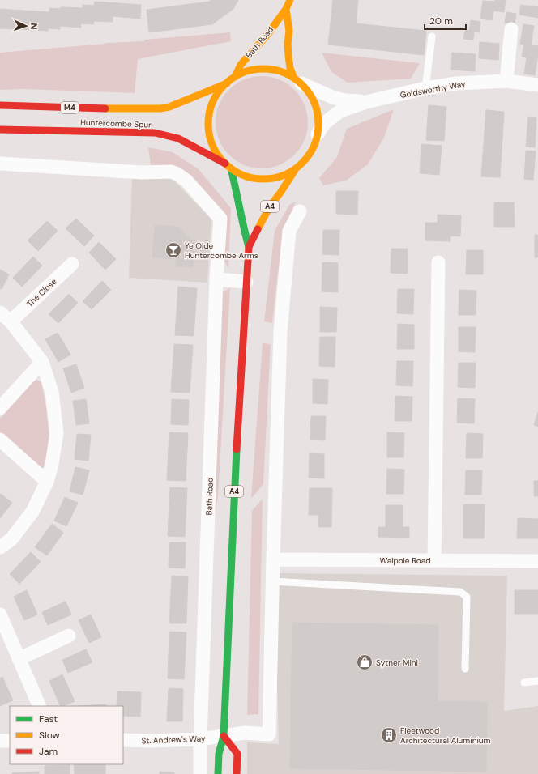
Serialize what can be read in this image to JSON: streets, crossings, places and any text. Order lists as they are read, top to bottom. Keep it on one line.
{"streets":{"main road":["Bath Road","M4","Huntercombe Spur","A4"],"street":["Goldsworthy Way","The Close","Walpole Road","St. Andrew's Way"]},"crossings":[["Bath Road","Goldsworthy Way"],["Bath Road","Huntercombe Spur"],["Bath Road","A4"],["Bath Road","St. Andrew's Way"],["Goldsworthy Way","Huntercombe Spur"],["Goldsworthy Way","A4"],["Huntercombe Spur","A4"],["A4","St. Andrew's Way"]],"places":{"bar":["Ye Olde Huntercombe Arms"],"shop":["Sytner Mini"],"building":["Fleetwood Architectural Aluminium"]},"legend":["Fast","Slow","Jam"],"scale_bar":"20 m","north":"right"}
